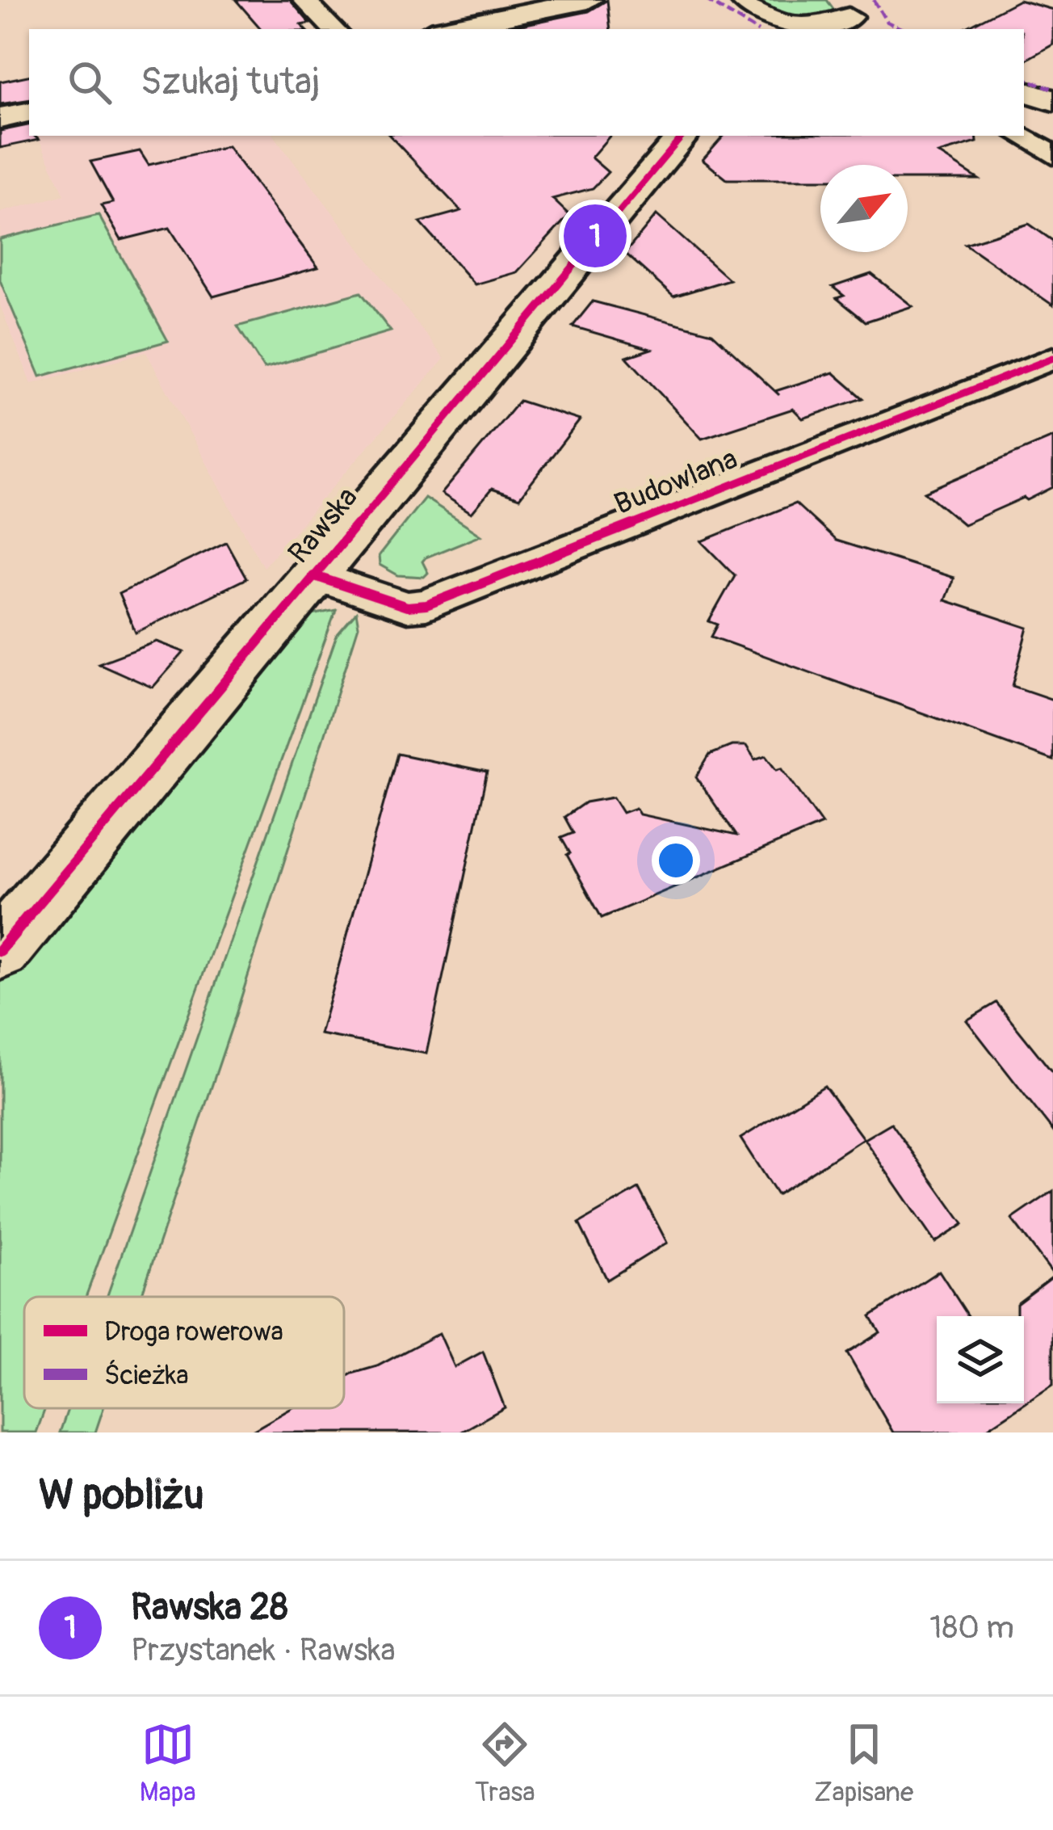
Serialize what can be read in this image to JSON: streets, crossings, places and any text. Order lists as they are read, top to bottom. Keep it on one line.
{"streets":{"street":["Budowlana","Rawska"]},"crossings":[["Budowlana","Rawska"]],"legend":["Droga rowerowa","Ścieżka"],"north":"top right","page":{"search":"Szukaj tutaj","pins":"1","heading":"W pobliżu","list":[{"mark":"1","name":"Rawska 28","note":"Przystanek · Rawska","value":"180 m"}],"nav":["Mapa","Trasa","Zapisane"]}}
